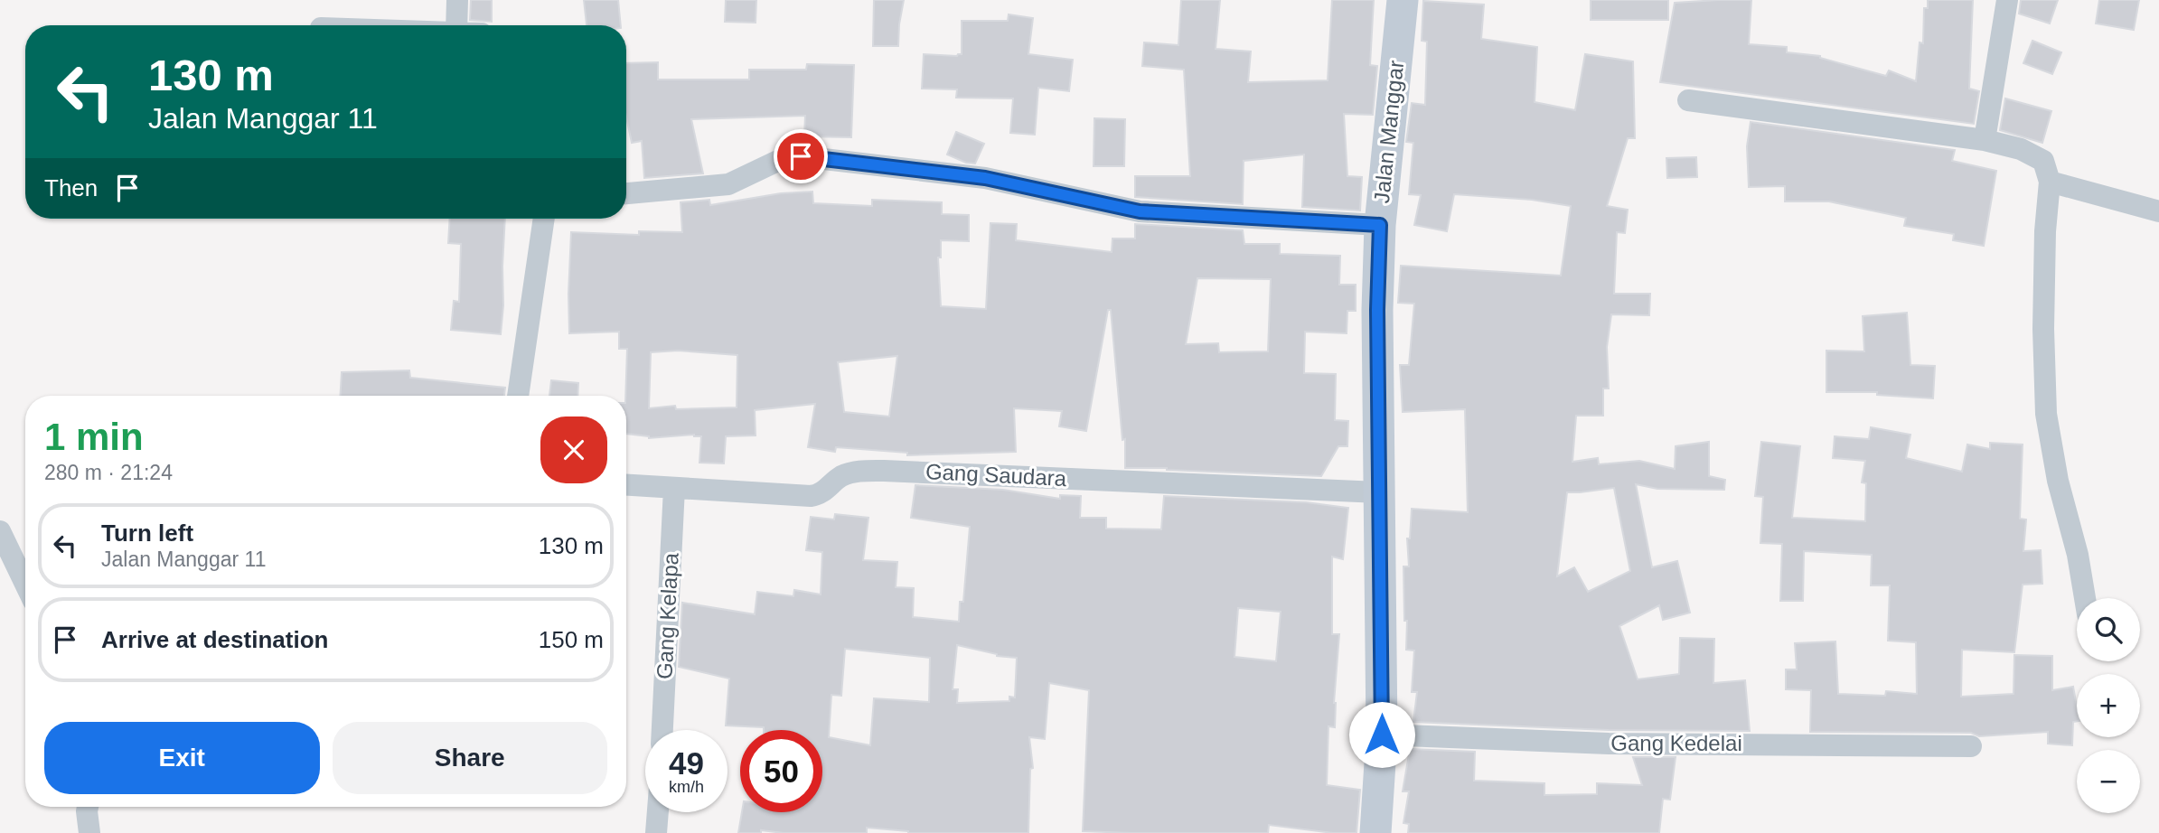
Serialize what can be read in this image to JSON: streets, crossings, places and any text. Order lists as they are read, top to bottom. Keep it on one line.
{"streets":{"main road":["Jalan Manggar"],"street":["Gang Saudara","Gang Kelapa","Gang Kedelai"]},"crossings":[["Jalan Manggar","Gang Saudara"],["Jalan Manggar","Gang Kedelai"],["Gang Saudara","Gang Kelapa"]],"page":{"turn":["130 m","Jalan Manggar 11"],"then":"Then","heading":["1 min","280 m · 21:24"],"list":[{"name":"Turn left","note":"Jalan Manggar 11","value":"130 m"},{"name":"Arrive at destination","value":"150 m"}],"map_buttons":["+","−"],"buttons":["Exit","Share"],"speed":"49 km/h","limit":"50"}}
